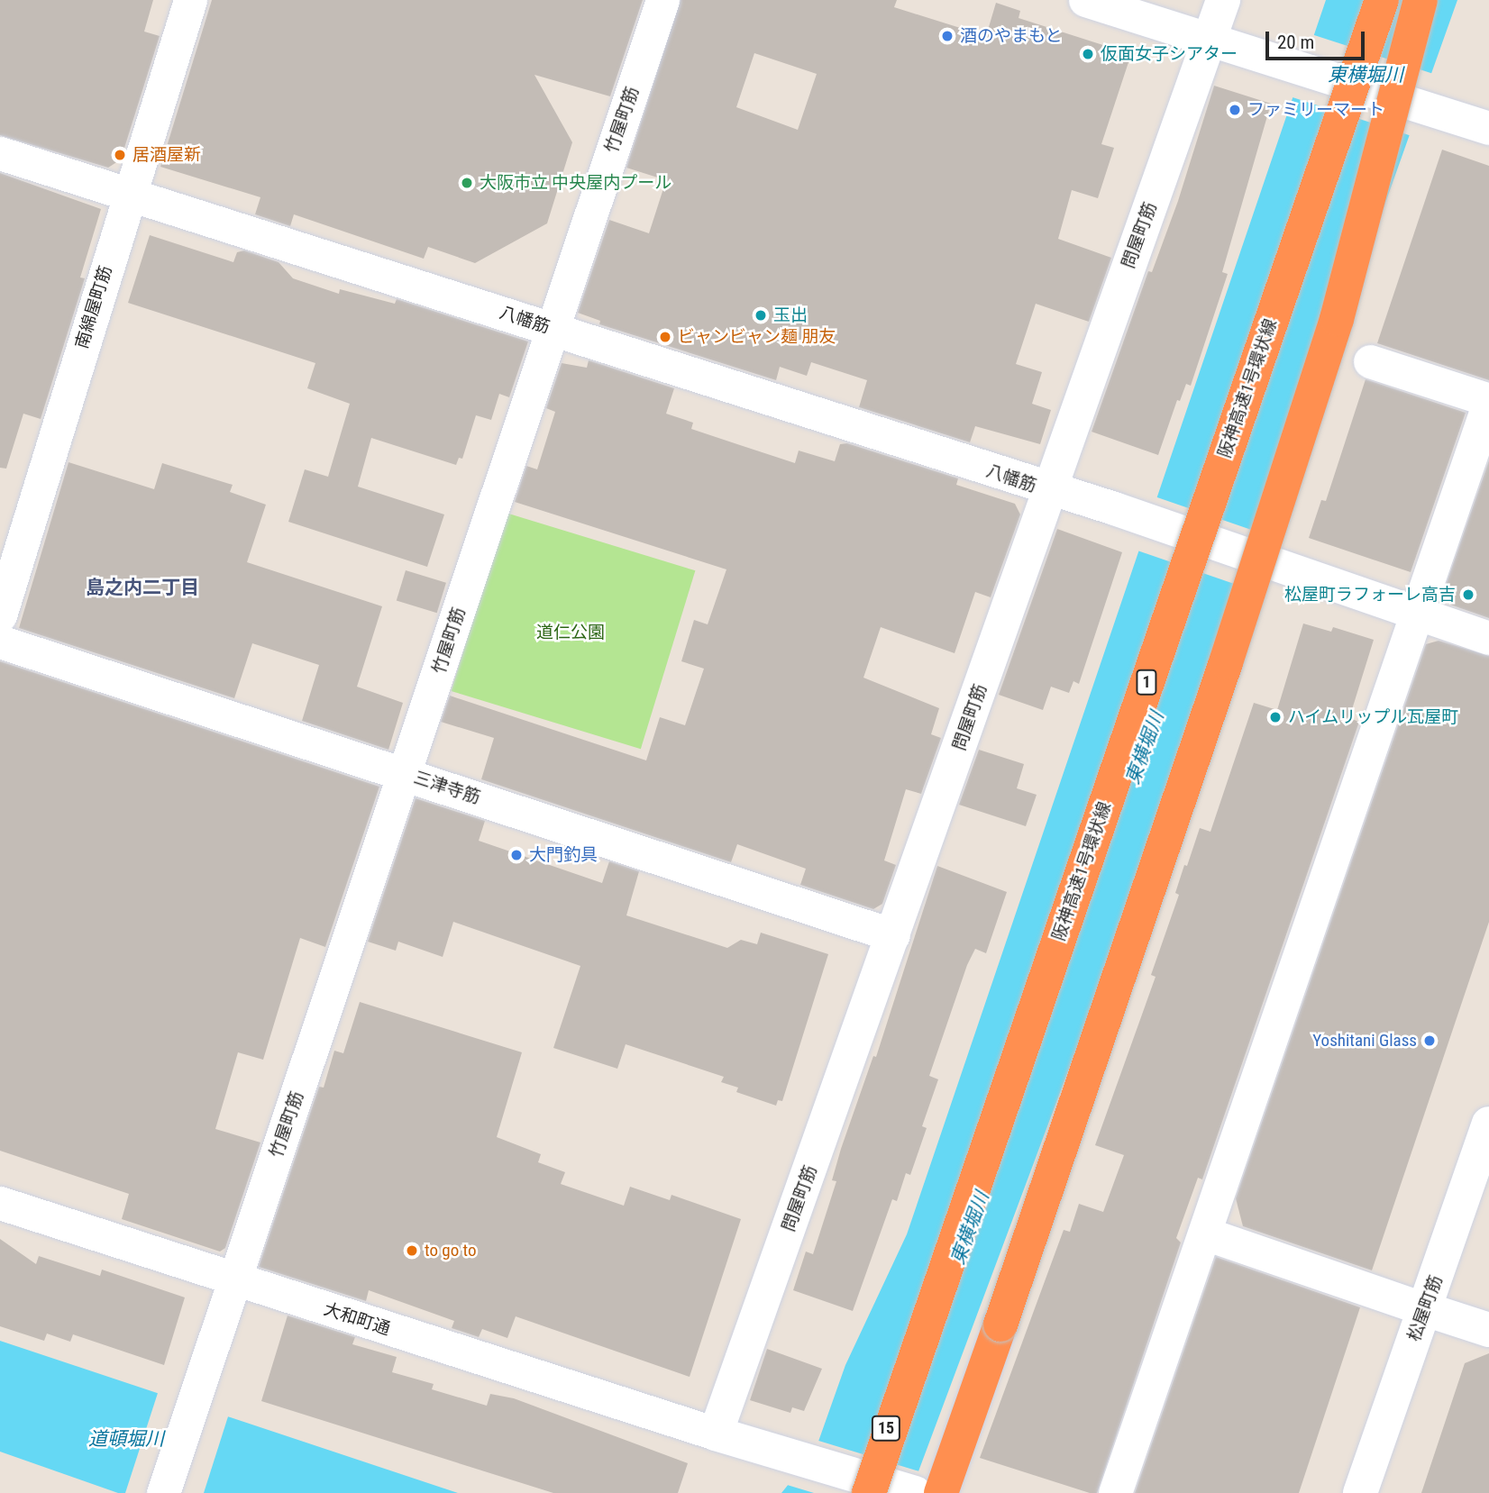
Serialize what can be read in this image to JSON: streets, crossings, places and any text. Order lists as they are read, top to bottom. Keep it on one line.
{"streets":{"highway":["阪神高速1号環状線","1","15"],"street":["竹屋町筋","問屋町筋","南綿屋町筋","八幡筋","三津寺筋","松屋町筋","大和町通"]},"crossings":[["竹屋町筋","八幡筋"],["竹屋町筋","三津寺筋"],["竹屋町筋","大和町通"],["問屋町筋","八幡筋"],["問屋町筋","三津寺筋"],["問屋町筋","大和町通"],["南綿屋町筋","八幡筋"],["阪神高速1号環状線","15"]],"districts":["島之内二丁目"],"water":["東横堀川","道頓堀川"],"parks":["道仁公園"],"places":["酒のやまもと","仮面女子シアター","ファミリーマート","居酒屋新","大阪市立 中央屋内プール","玉出","ビャンビャン麺 朋友","松屋町ラフォーレ高吉","ハイムリップル瓦屋町","大門釣具","Yoshitani Glass","to go to"],"scale_bar":"20 m"}
